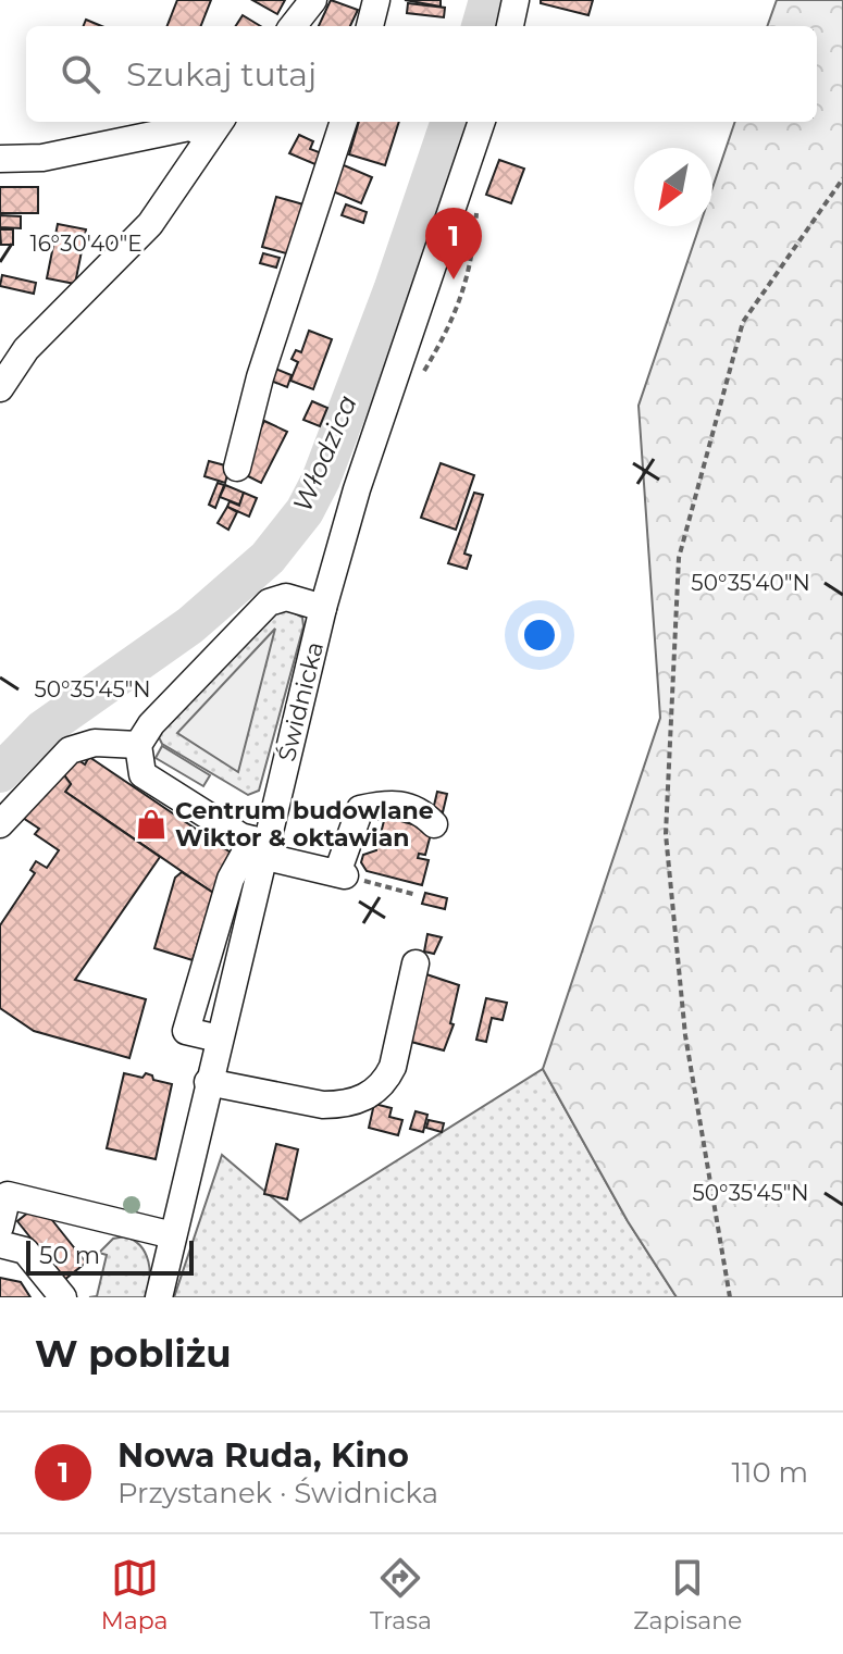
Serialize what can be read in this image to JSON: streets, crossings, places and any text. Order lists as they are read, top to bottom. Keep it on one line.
{"streets":{"street":["Świdnicka"]},"water":["Włodzica"],"places":{"shop":["Centrum budowlane Wiktor & oktawian"]},"scale_bar":"50 m","north":"bottom left","page":{"search":"Szukaj tutaj","pins":"1","scale":"50 m","heading":"W pobliżu","list":[{"mark":"1","name":"Nowa Ruda, Kino","note":"Przystanek · Świdnicka","value":"110 m"}],"nav":["Mapa","Trasa","Zapisane"]},"coordinates":["16°30'40\"E","50°35'40\"N","50°35'45\"N"]}
